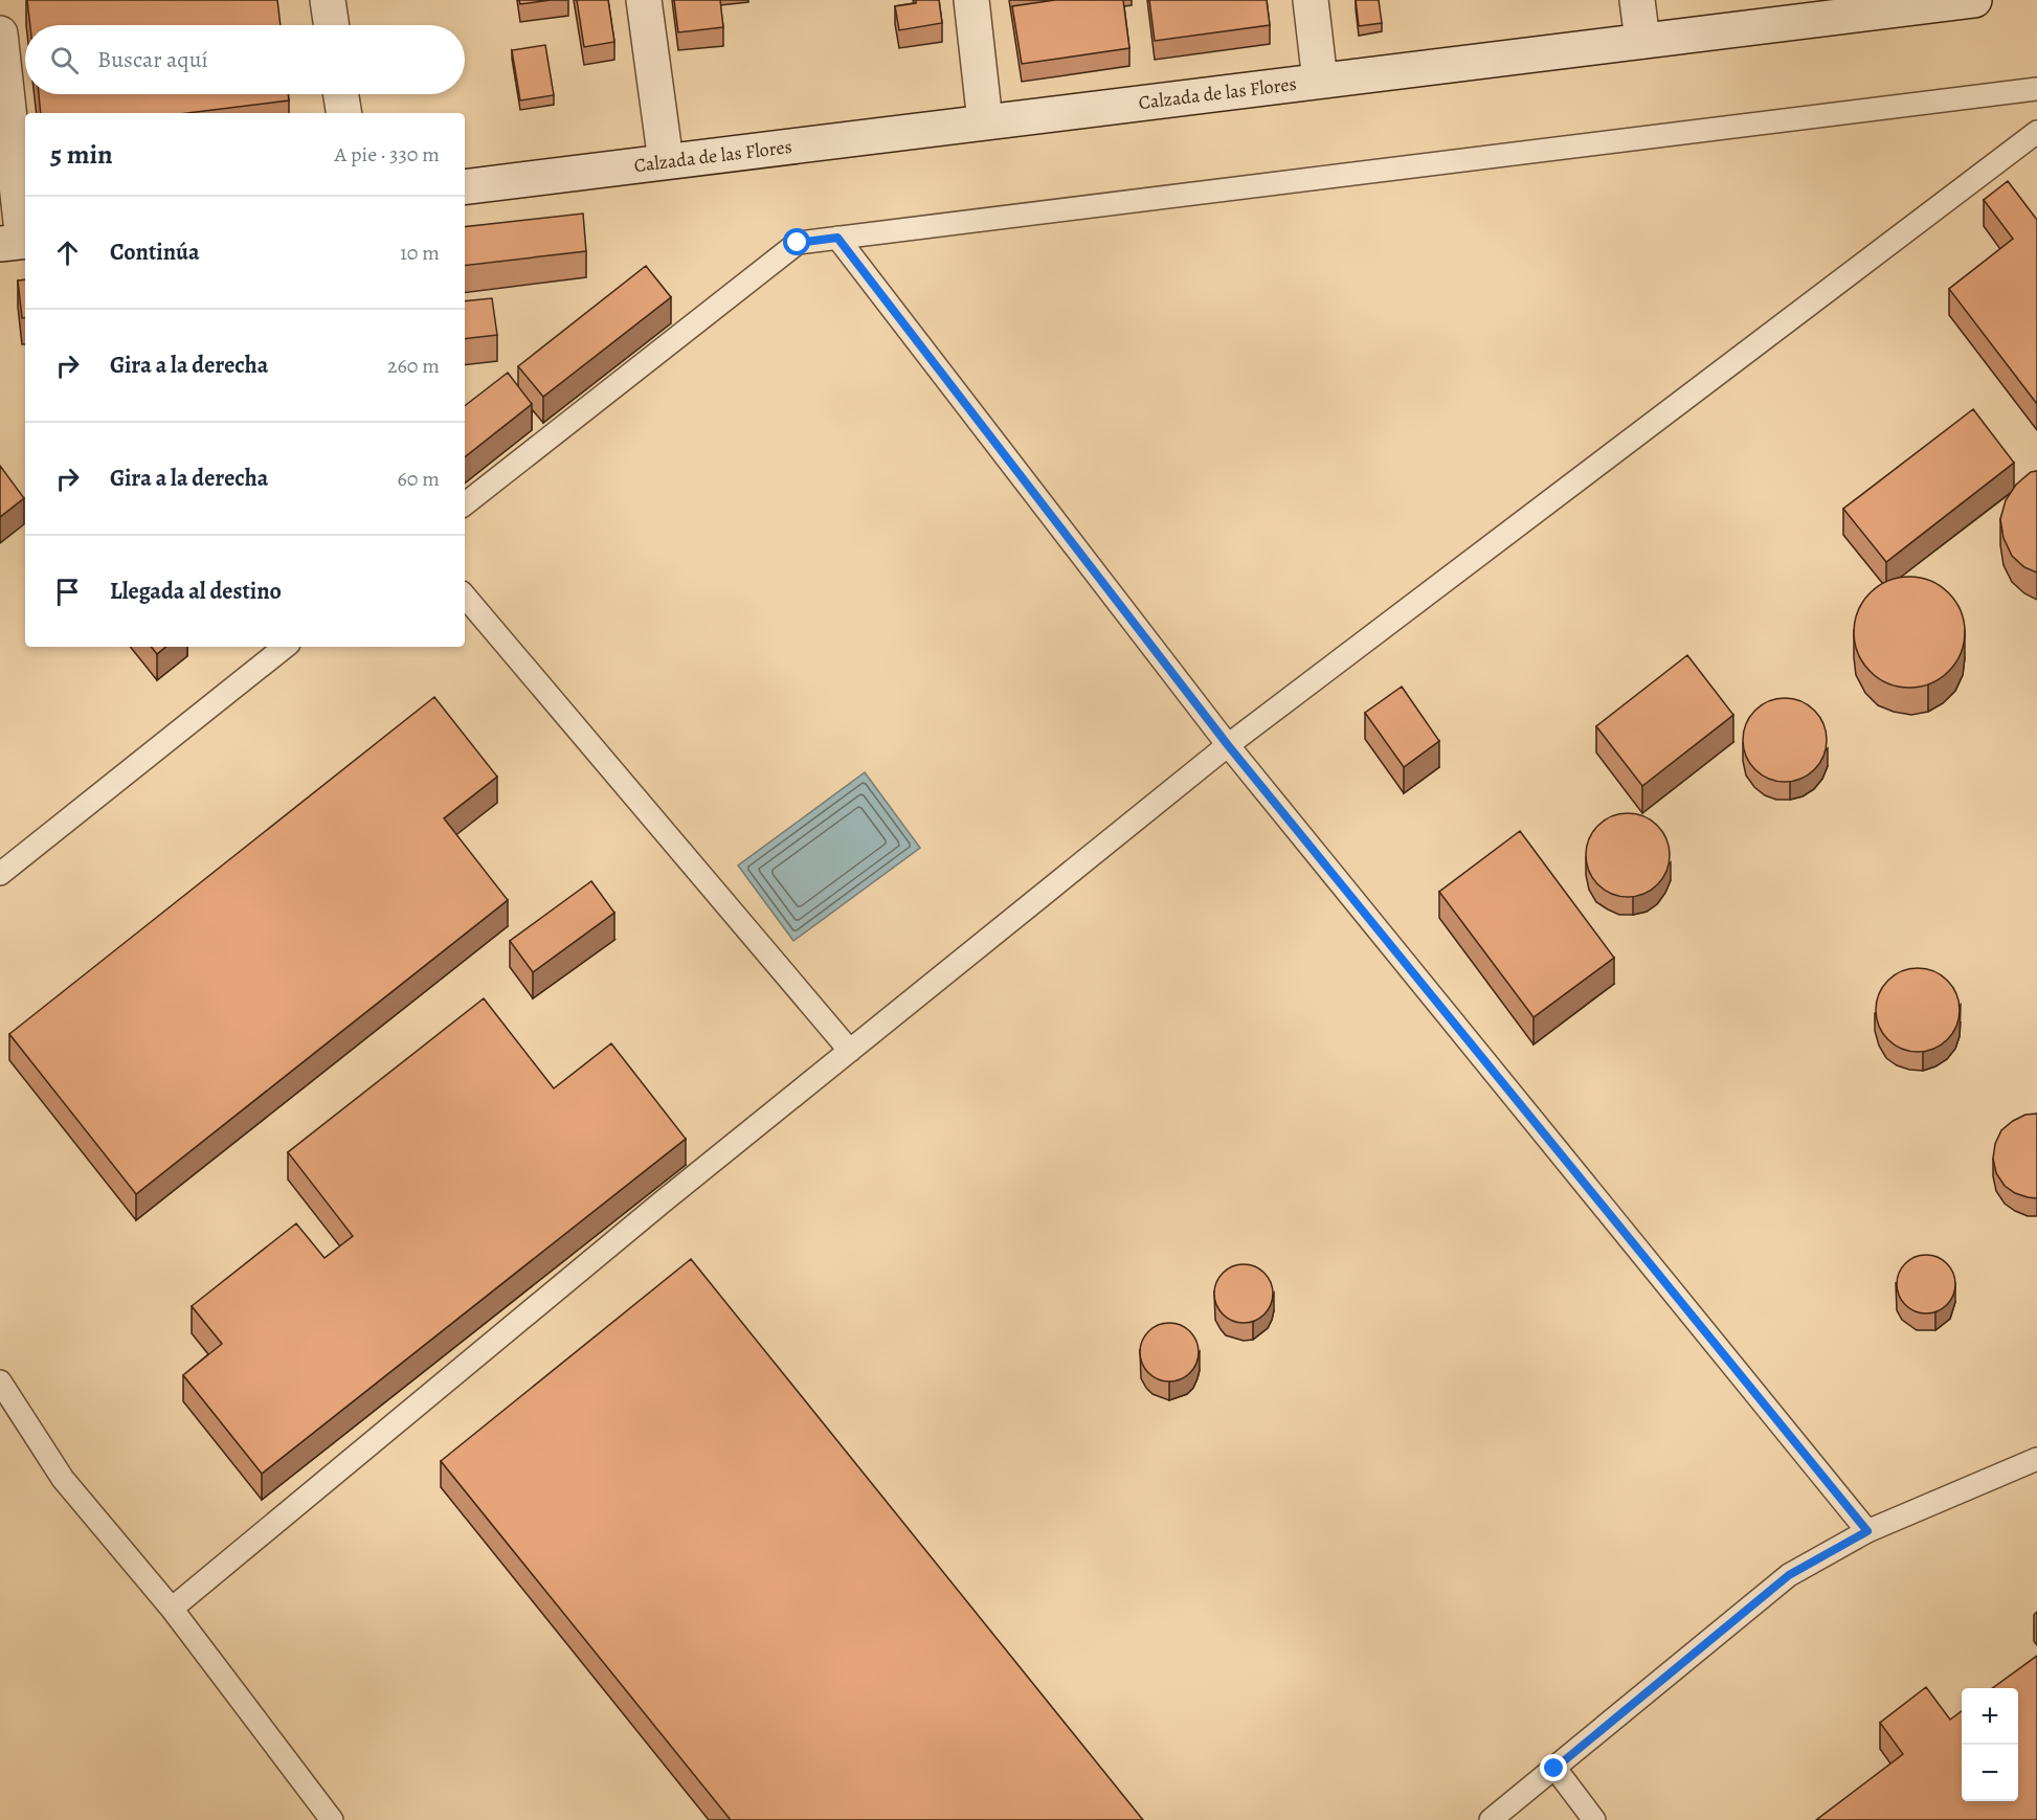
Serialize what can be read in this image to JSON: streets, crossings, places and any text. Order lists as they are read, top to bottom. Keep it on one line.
{"streets":{"main road":["Calzada de las Flores"]},"page":{"search":"Buscar aquí","heading":["5 min","A pie · 330 m"],"list":[["Continúa","10 m"],["Gira a la derecha","260 m"],["Gira a la derecha","60 m"],"Llegada al destino"],"map_buttons":["+","−"]}}
